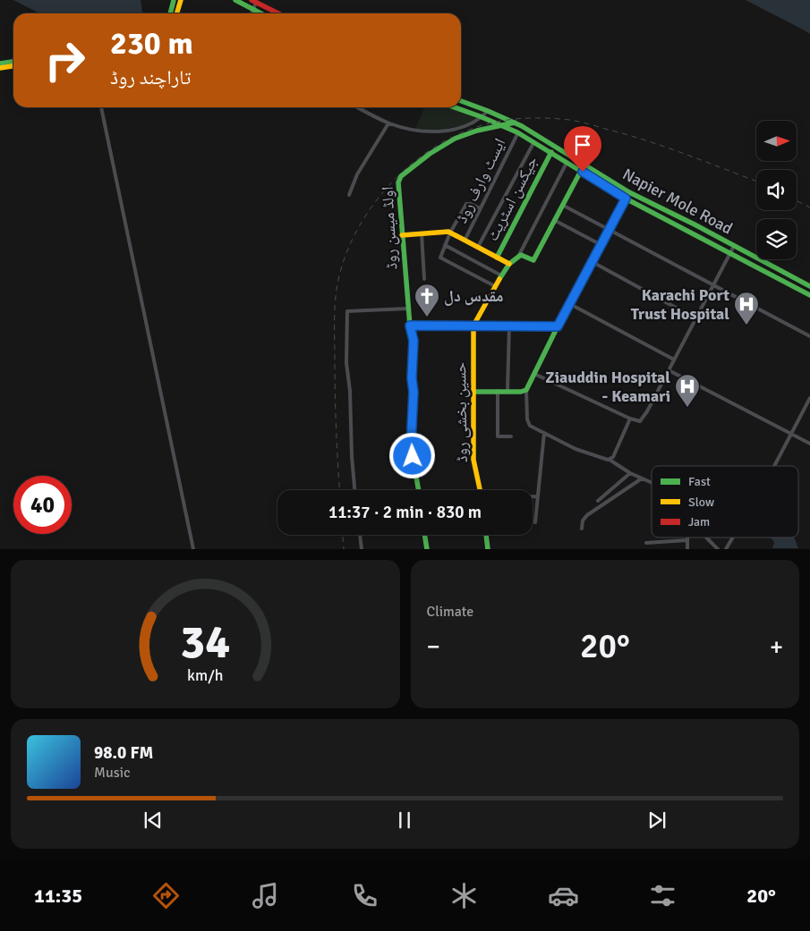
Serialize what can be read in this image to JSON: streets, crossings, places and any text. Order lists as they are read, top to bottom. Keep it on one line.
{"streets":{"street":["ایسٹ وارف روڈ","جیکسن اسٹریٹ","Napier Mole Road","اولڈ میسن روڈ","حسین بخشی روڈ"]},"crossings":[["ایسٹ وارف روڈ","Napier Mole Road"],["جیکسن اسٹریٹ","Napier Mole Road"],["Napier Mole Road","اولڈ میسن روڈ"]],"places":{"church":["مقدس دل"],"hospital":["Karachi Port Trust Hospital","Ziauddin Hospital - Keamari"]},"legend":["Fast","Slow","Jam"],"north":"right","page":{"turn":["230 m","تاراچند روڈ"],"limit":"40","trip":"11:37 · 2 min · 830 m","tile":"Climate","heat":["−","20°","+"],"song":["98.0 FM","Music"],"tabs":["11:35","20°"],"gauge":["34","km/h"]}}
